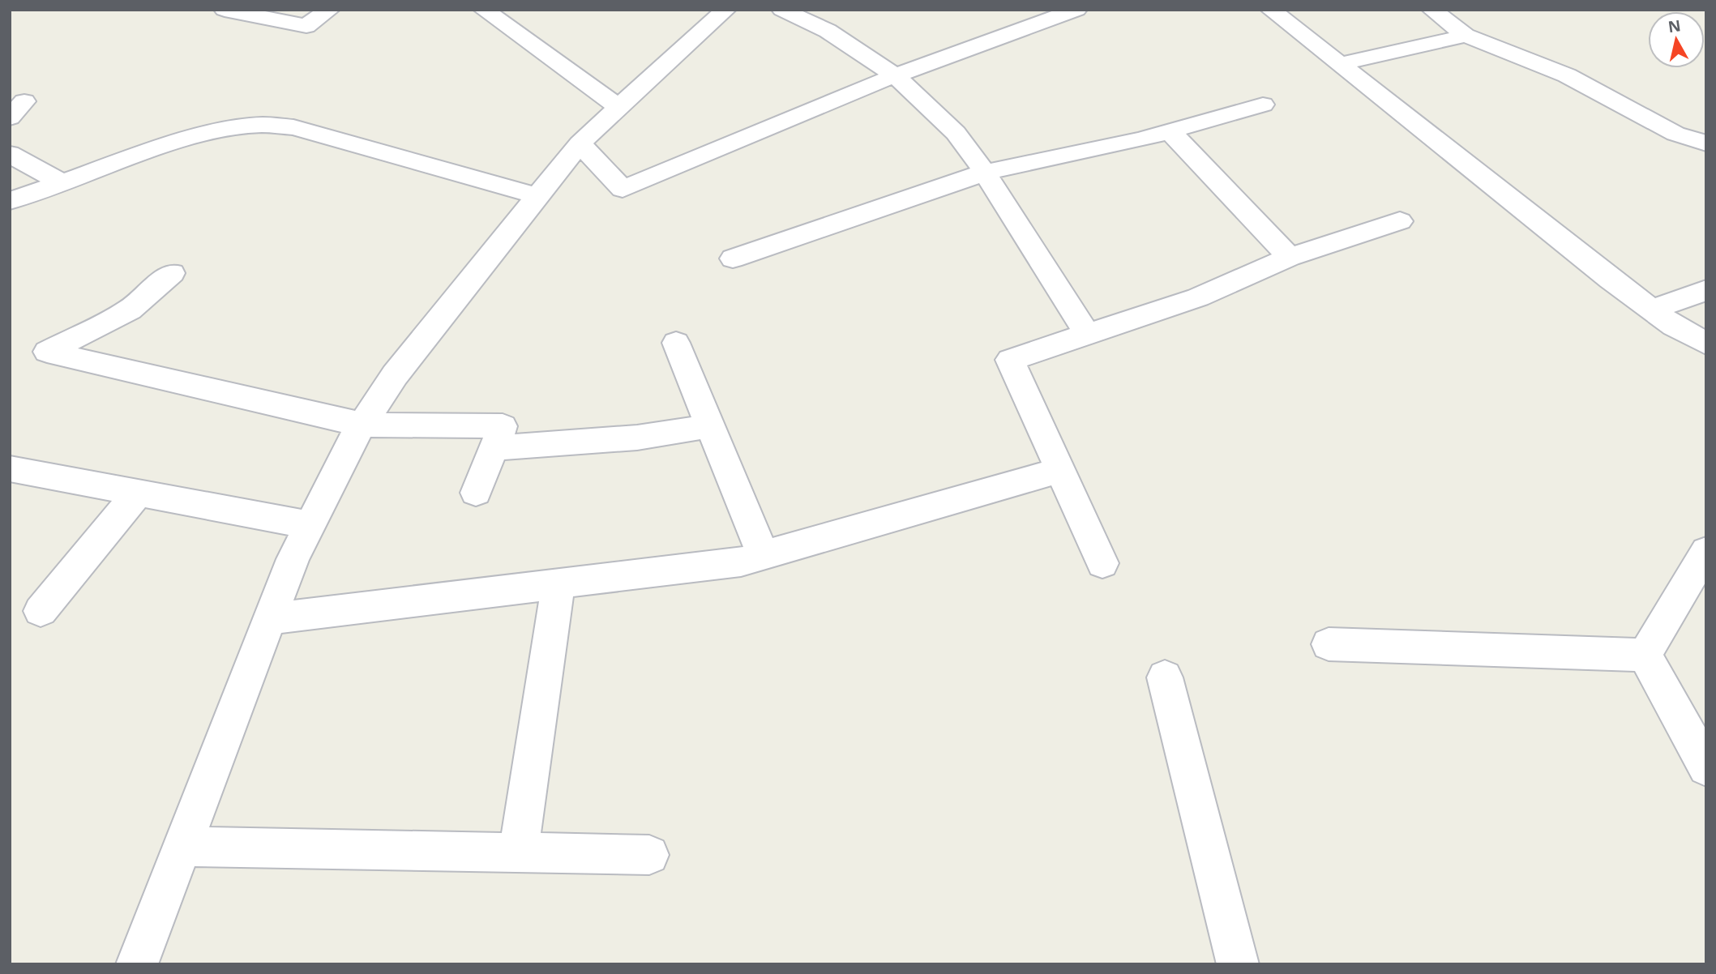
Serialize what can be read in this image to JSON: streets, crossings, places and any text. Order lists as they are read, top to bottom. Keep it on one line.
{"north":"top"}
